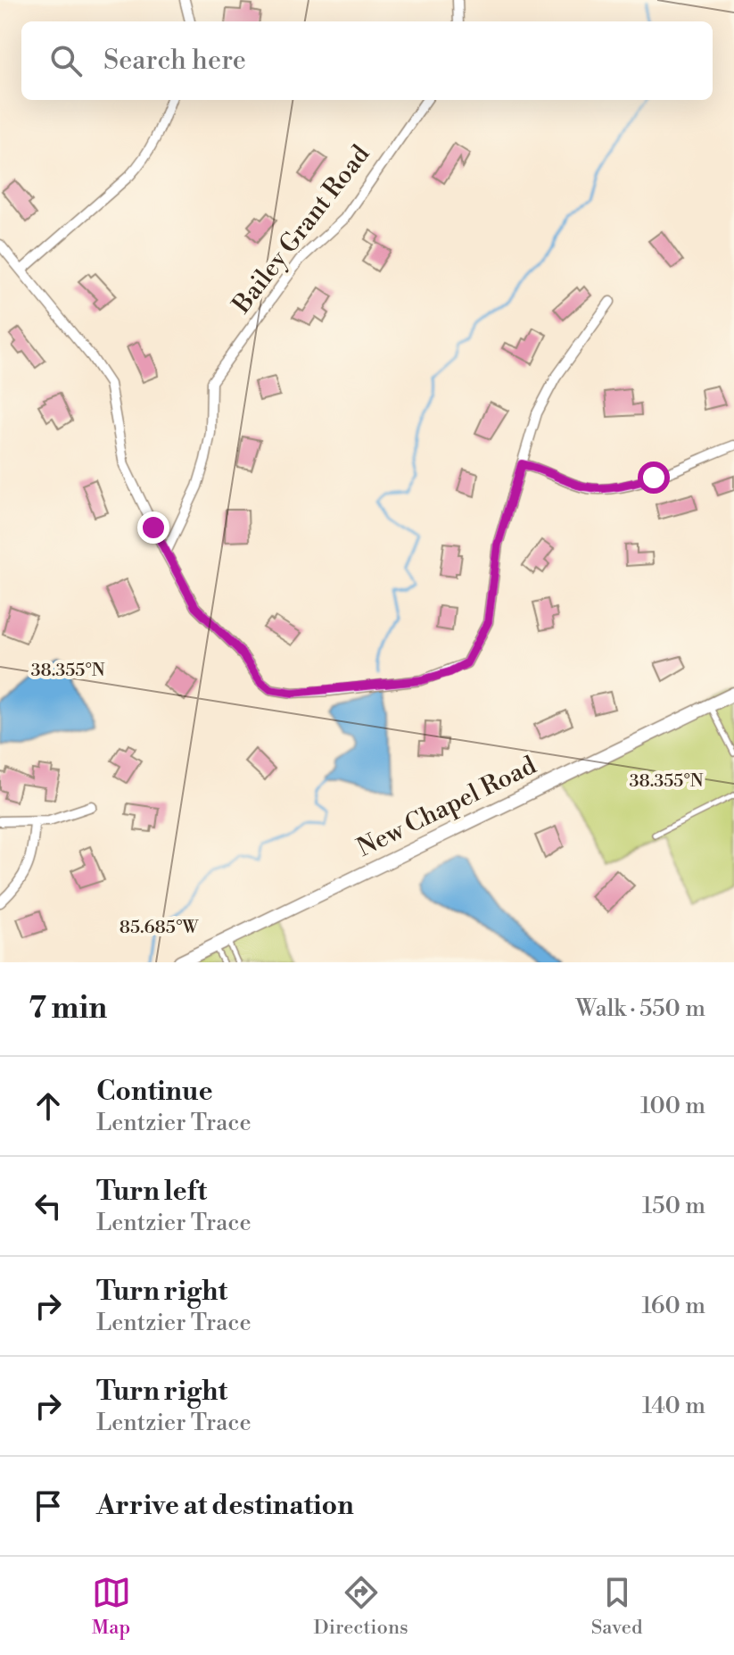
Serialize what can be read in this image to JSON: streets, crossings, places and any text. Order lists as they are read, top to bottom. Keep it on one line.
{"streets":{"street":["Bailey Grant Road","New Chapel Road"]},"page":{"search":"Search here","heading":["7 min","Walk · 550 m"],"list":[["Continue","Lentzier Trace","100 m"],["Turn left","Lentzier Trace","150 m"],["Turn right","Lentzier Trace","160 m"],["Turn right","Lentzier Trace","140 m"],"Arrive at destination"],"nav":["Map","Directions","Saved"]},"coordinates":["38.355°N","85.685°W"]}
